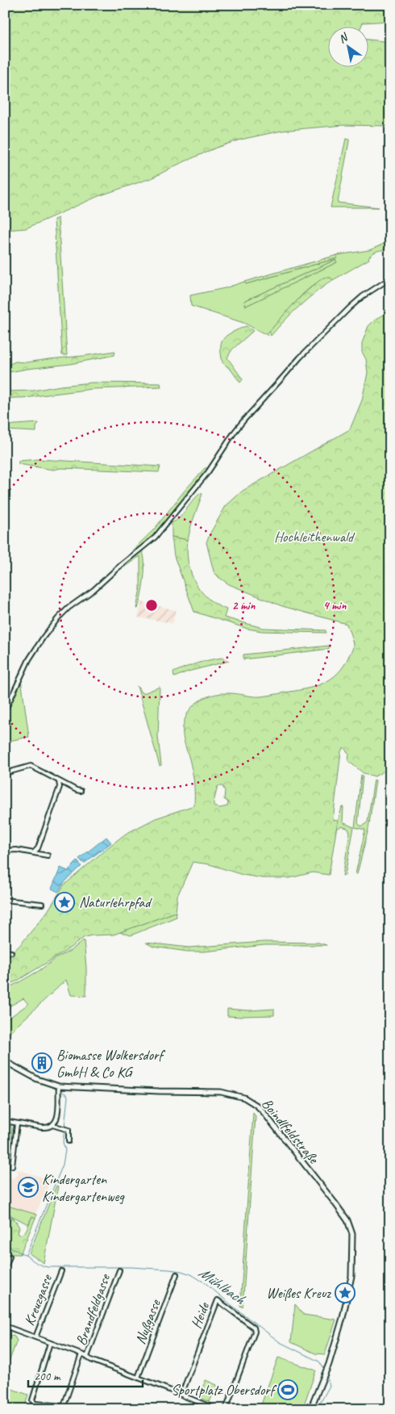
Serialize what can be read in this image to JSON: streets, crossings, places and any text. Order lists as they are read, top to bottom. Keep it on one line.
{"streets":{"street":["Boindlfeldstraße","Kreuzgasse","Brandfeldgasse","Heide","Nußgasse"]},"water":["Mühlbach"],"parks":["Hochleithenwald"],"places":{"place":["Naturlehrpfad","Weißes Kreuz"],"building":["Biomasse Wolkersdorf GmbH & Co KG"],"school or university":["Kindergarten Kindergartenweg"],"sports":["Sportplatz Obersdorf"]},"scale_bar":"200 m","north":"top left","rings":["2 min","4 min"]}
